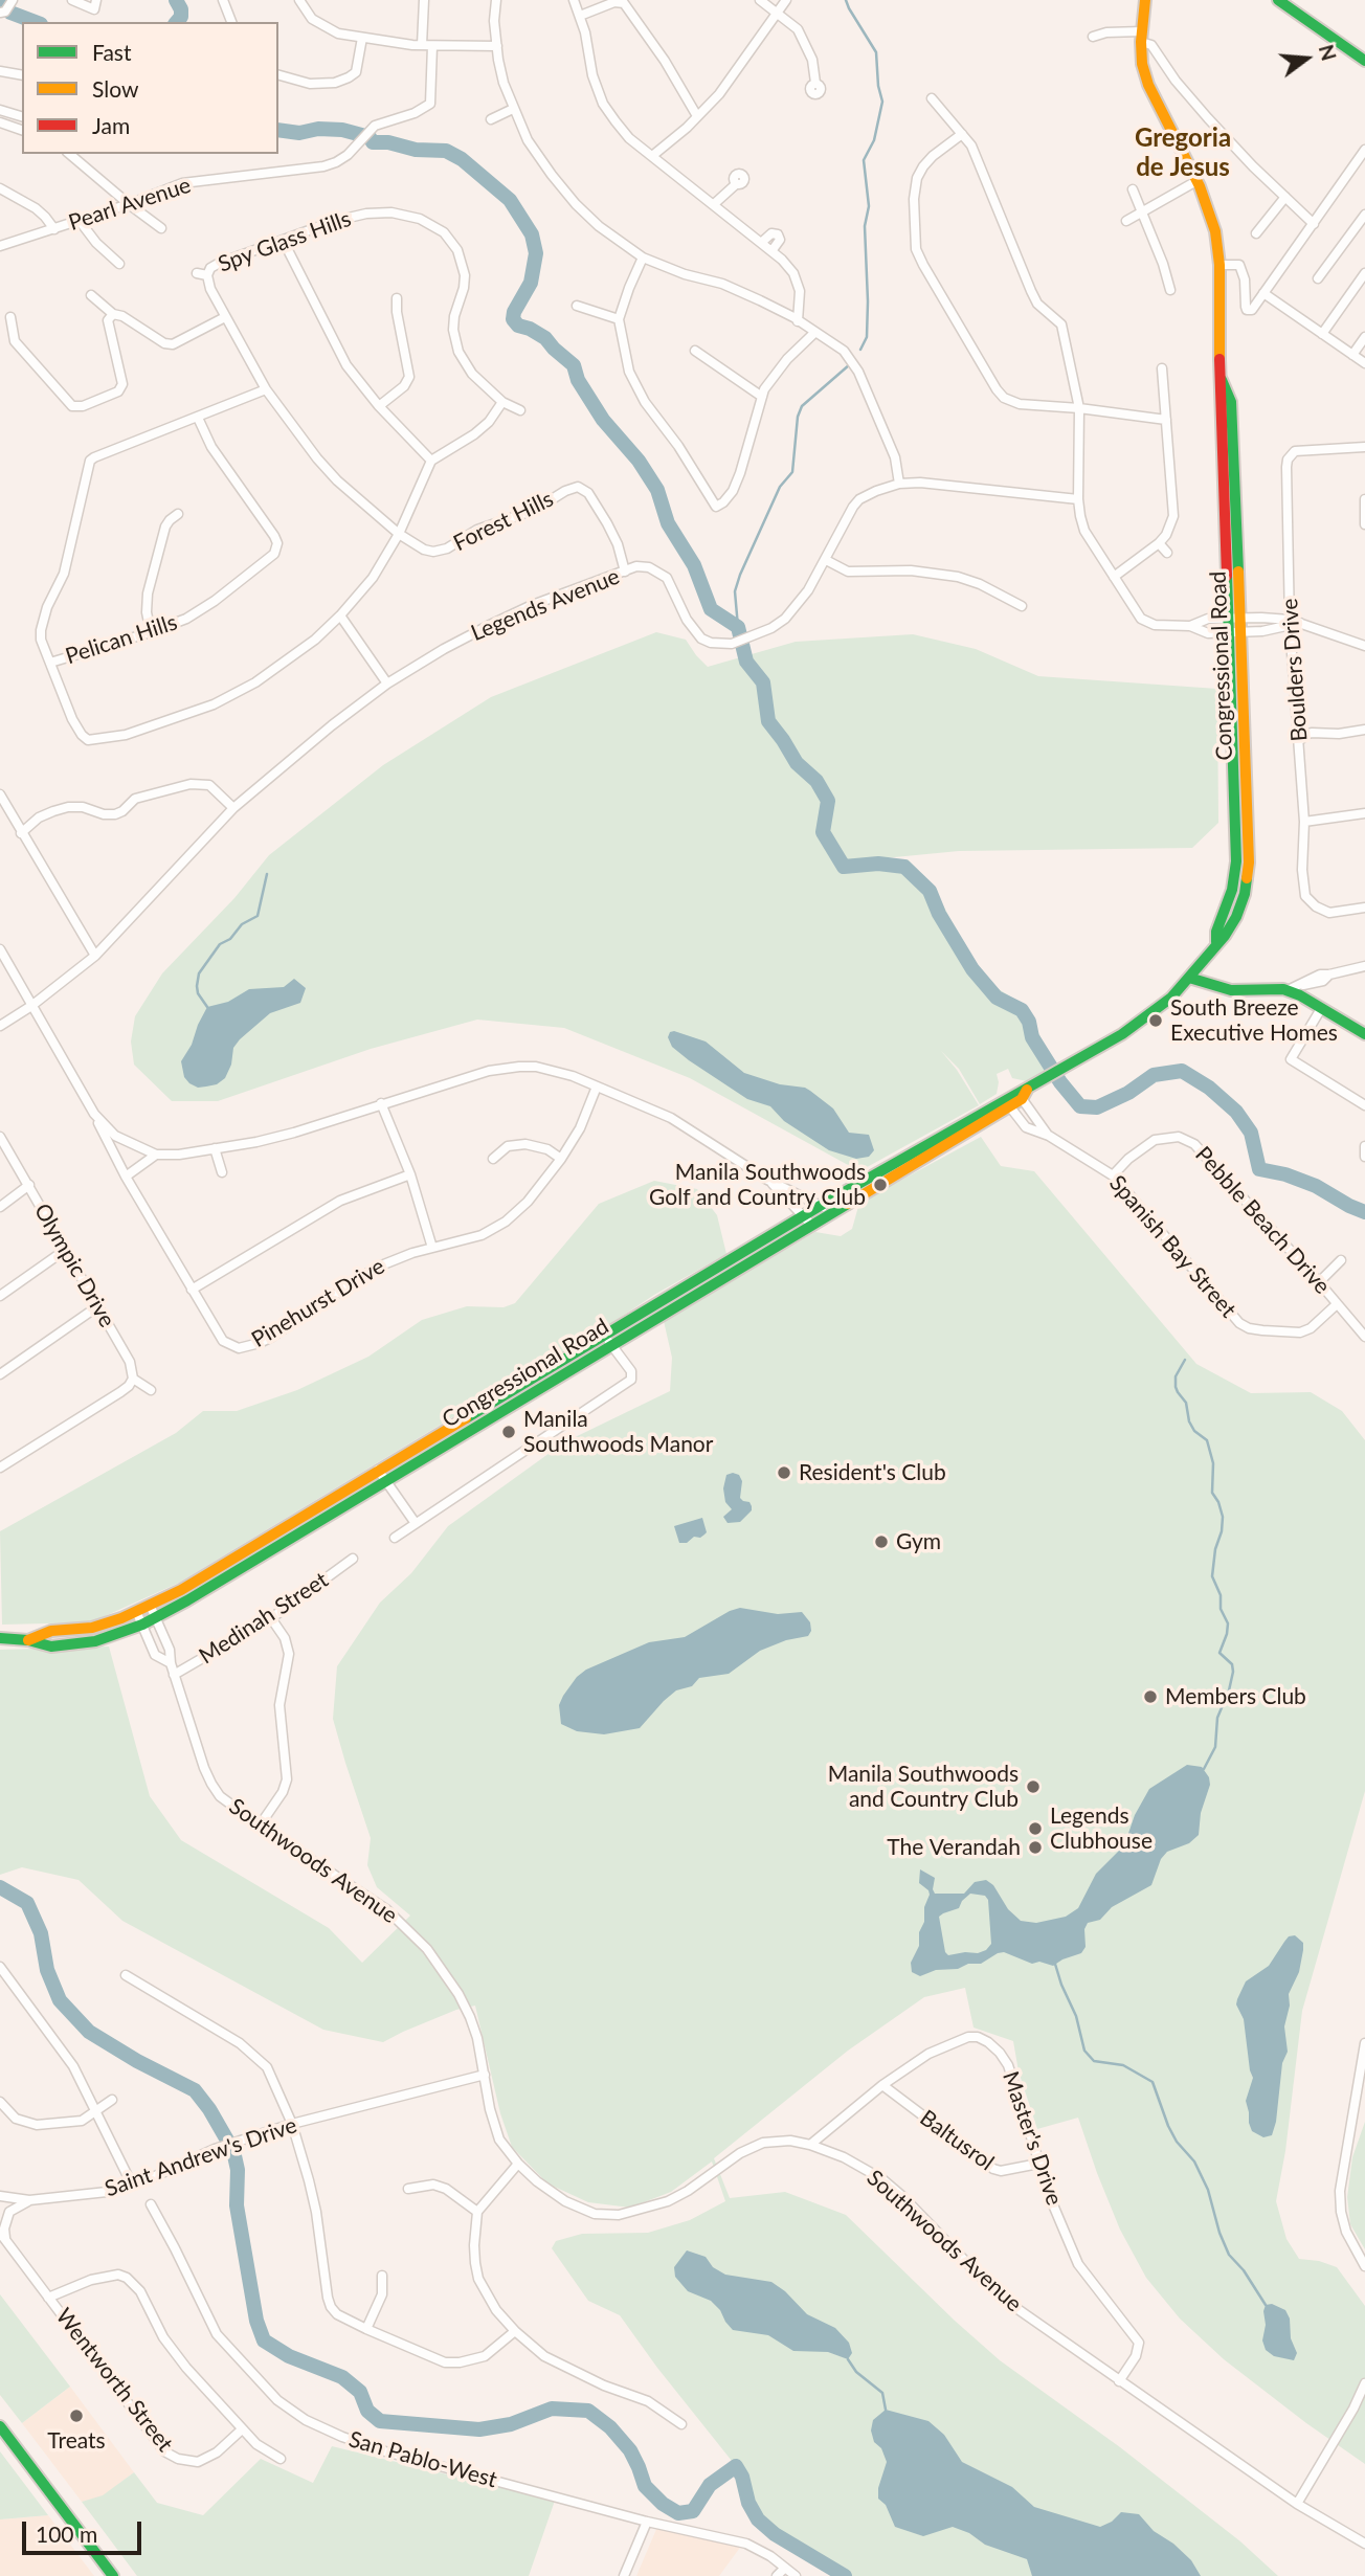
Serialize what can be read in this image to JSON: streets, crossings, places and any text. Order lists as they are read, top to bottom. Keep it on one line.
{"streets":{"main road":["Congressional Road"],"street":["Pearl Avenue","Spy Glass Hills","Forest Hills","Legends Avenue","Pelican Hills","Boulders Drive","Pebble Beach Drive","Spanish Bay Street","Olympic Drive","Pinehurst Drive","Medinah Street","Southwoods Avenue","Master's Drive","Baltusrol","Saint Andrew's Drive","Wentworth Street","San Pablo-West"]},"crossings":[["Spy Glass Hills","Forest Hills"],["Forest Hills","Legends Avenue"],["Congressional Road","Spanish Bay Street"],["Congressional Road","Southwoods Avenue"],["Pebble Beach Drive","Spanish Bay Street"],["Medinah Street","Southwoods Avenue"],["Southwoods Avenue","Master's Drive"],["Southwoods Avenue","Saint Andrew's Drive"],["Master's Drive","Baltusrol"]],"districts":["Gregoria de Jesus"],"places":["South Breeze Executive Homes","Manila Southwoods Golf and Country Club","Manila Southwoods Manor","Resident's Club","Gym","Members Club","Manila Southwoods and Country Club","Legends Clubhouse","The Verandah","Treats"],"legend":["Fast","Slow","Jam"],"scale_bar":"100 m","north":"right"}
